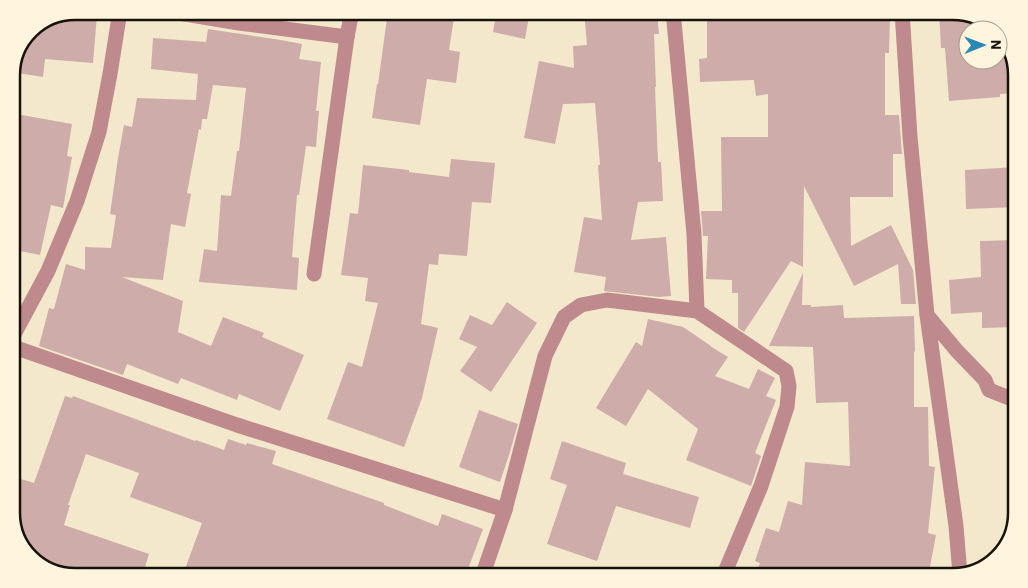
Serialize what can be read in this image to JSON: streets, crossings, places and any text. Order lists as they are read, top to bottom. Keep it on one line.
{"north":"right"}
